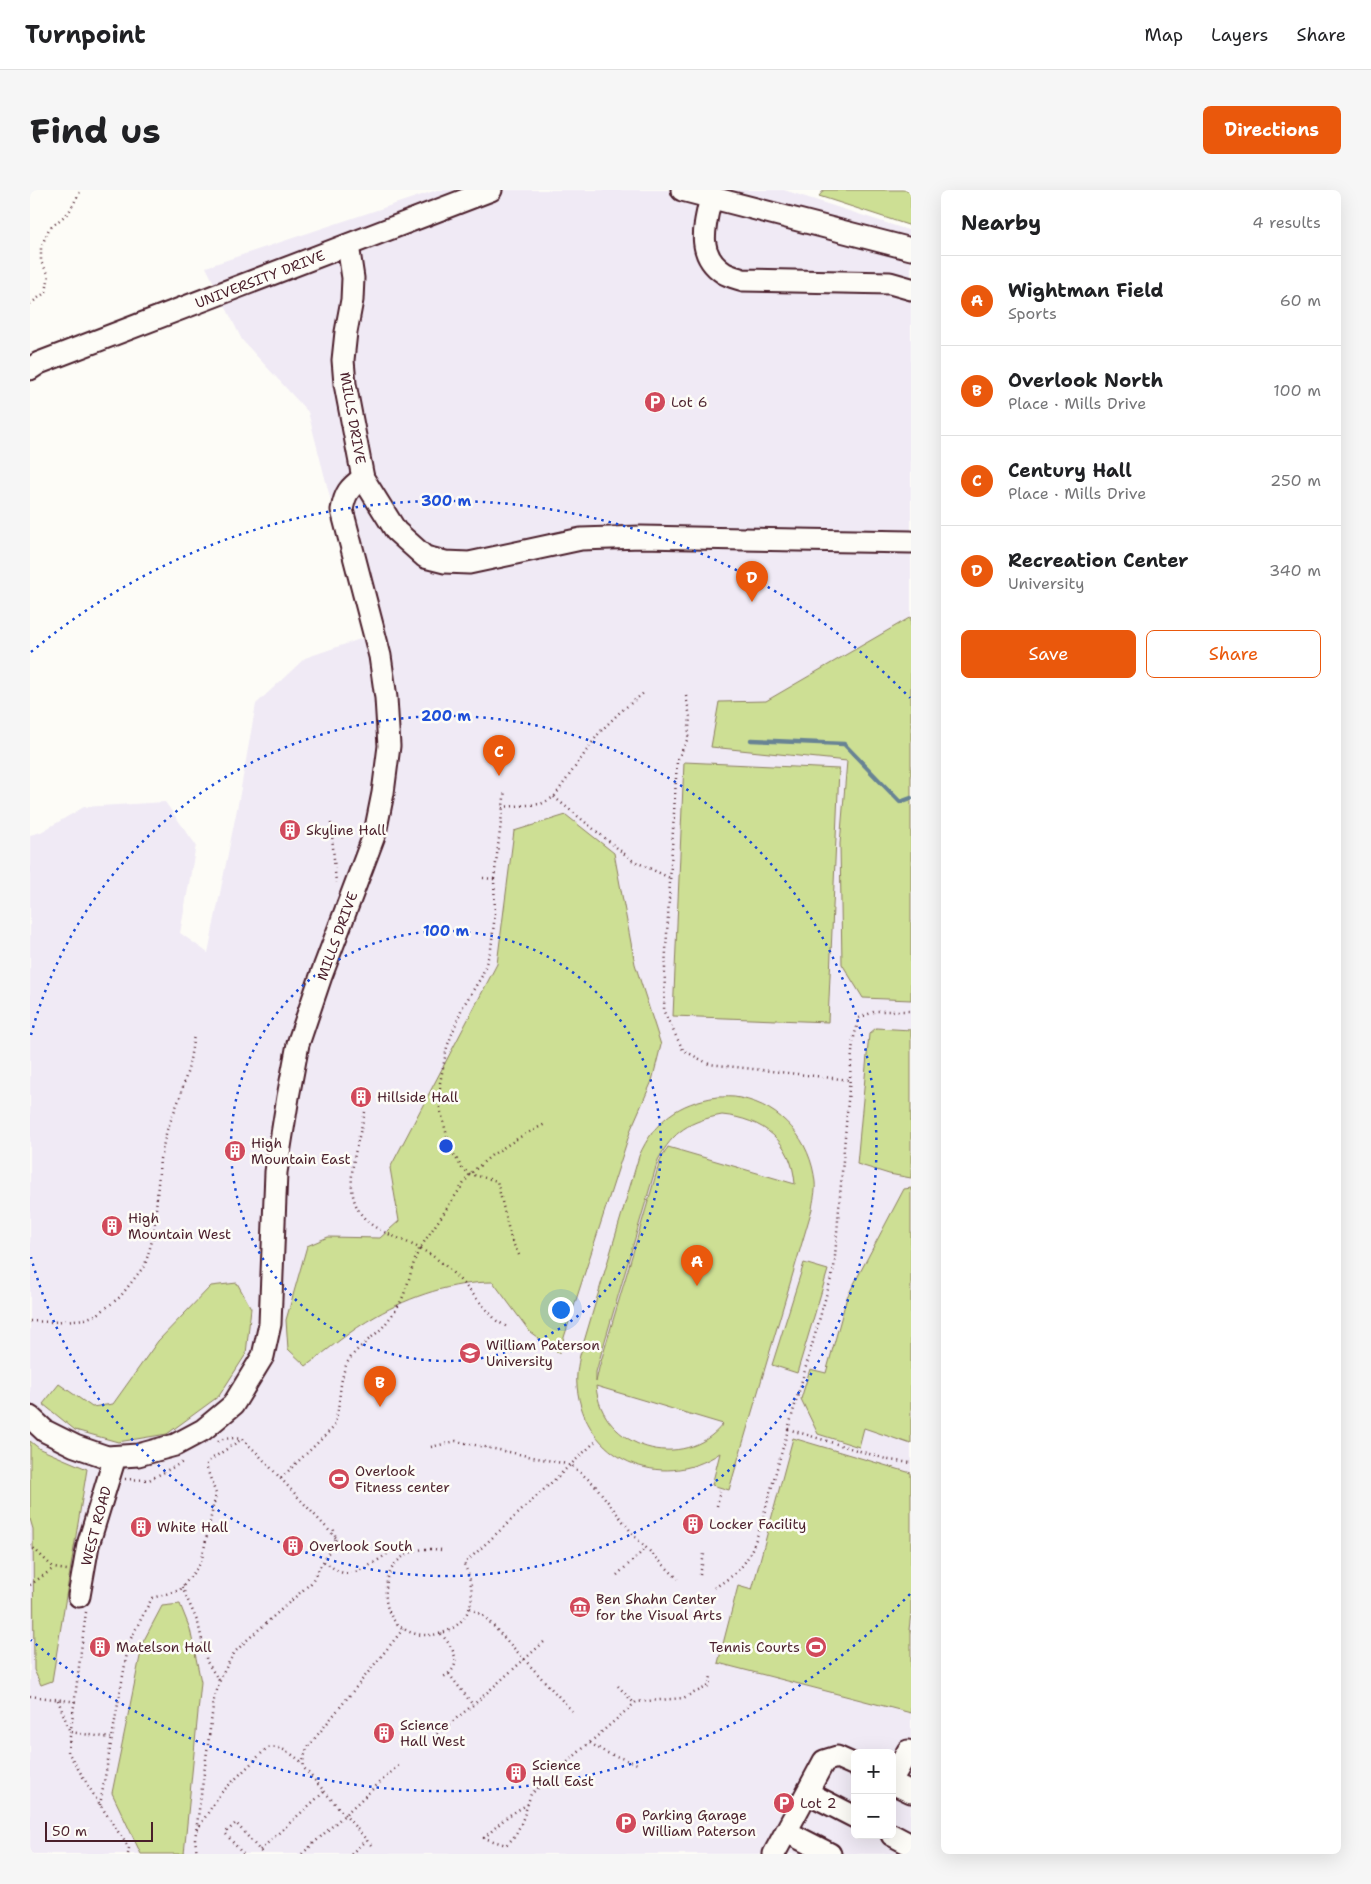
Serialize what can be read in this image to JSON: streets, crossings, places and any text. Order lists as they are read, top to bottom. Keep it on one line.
{"streets":{"street":["UNIVERSITY DRIVE","MILLS DRIVE","WEST ROAD"]},"crossings":[["UNIVERSITY DRIVE","MILLS DRIVE"],["MILLS DRIVE","WEST ROAD"]],"places":{"parking":["Lot 6","Lot 2","Parking Garage William Paterson"],"building":["Skyline Hall","Hillside Hall","High Mountain East","High Mountain West","Locker Facility","White Hall","Overlook South","Matelson Hall","Science Hall West","Science Hall East"],"school or university":["William Paterson University"],"sports":["Overlook Fitness center","Tennis Courts"],"museum":["Ben Shahn Center for the Visual Arts"]},"scale_bar":"50 m","page":{"header":"Turnpoint","nav":["Map","Layers","Share"],"buttons":["Directions",["Save","Share"]],"title":"Find us","heading":["Nearby","4 results"],"list":[{"mark":"A","name":"Wightman Field","note":"Sports","value":"60 m"},{"mark":"B","name":"Overlook North","note":"Place · Mills Drive","value":"100 m"},{"mark":"C","name":"Century Hall","note":"Place · Mills Drive","value":"250 m"},{"mark":"D","name":"Recreation Center","note":"University","value":"340 m"}],"pins":["D","C","A","B"],"map_buttons":["+","−"],"scale":"50 m"},"rings":["300 m","200 m","100 m"]}
